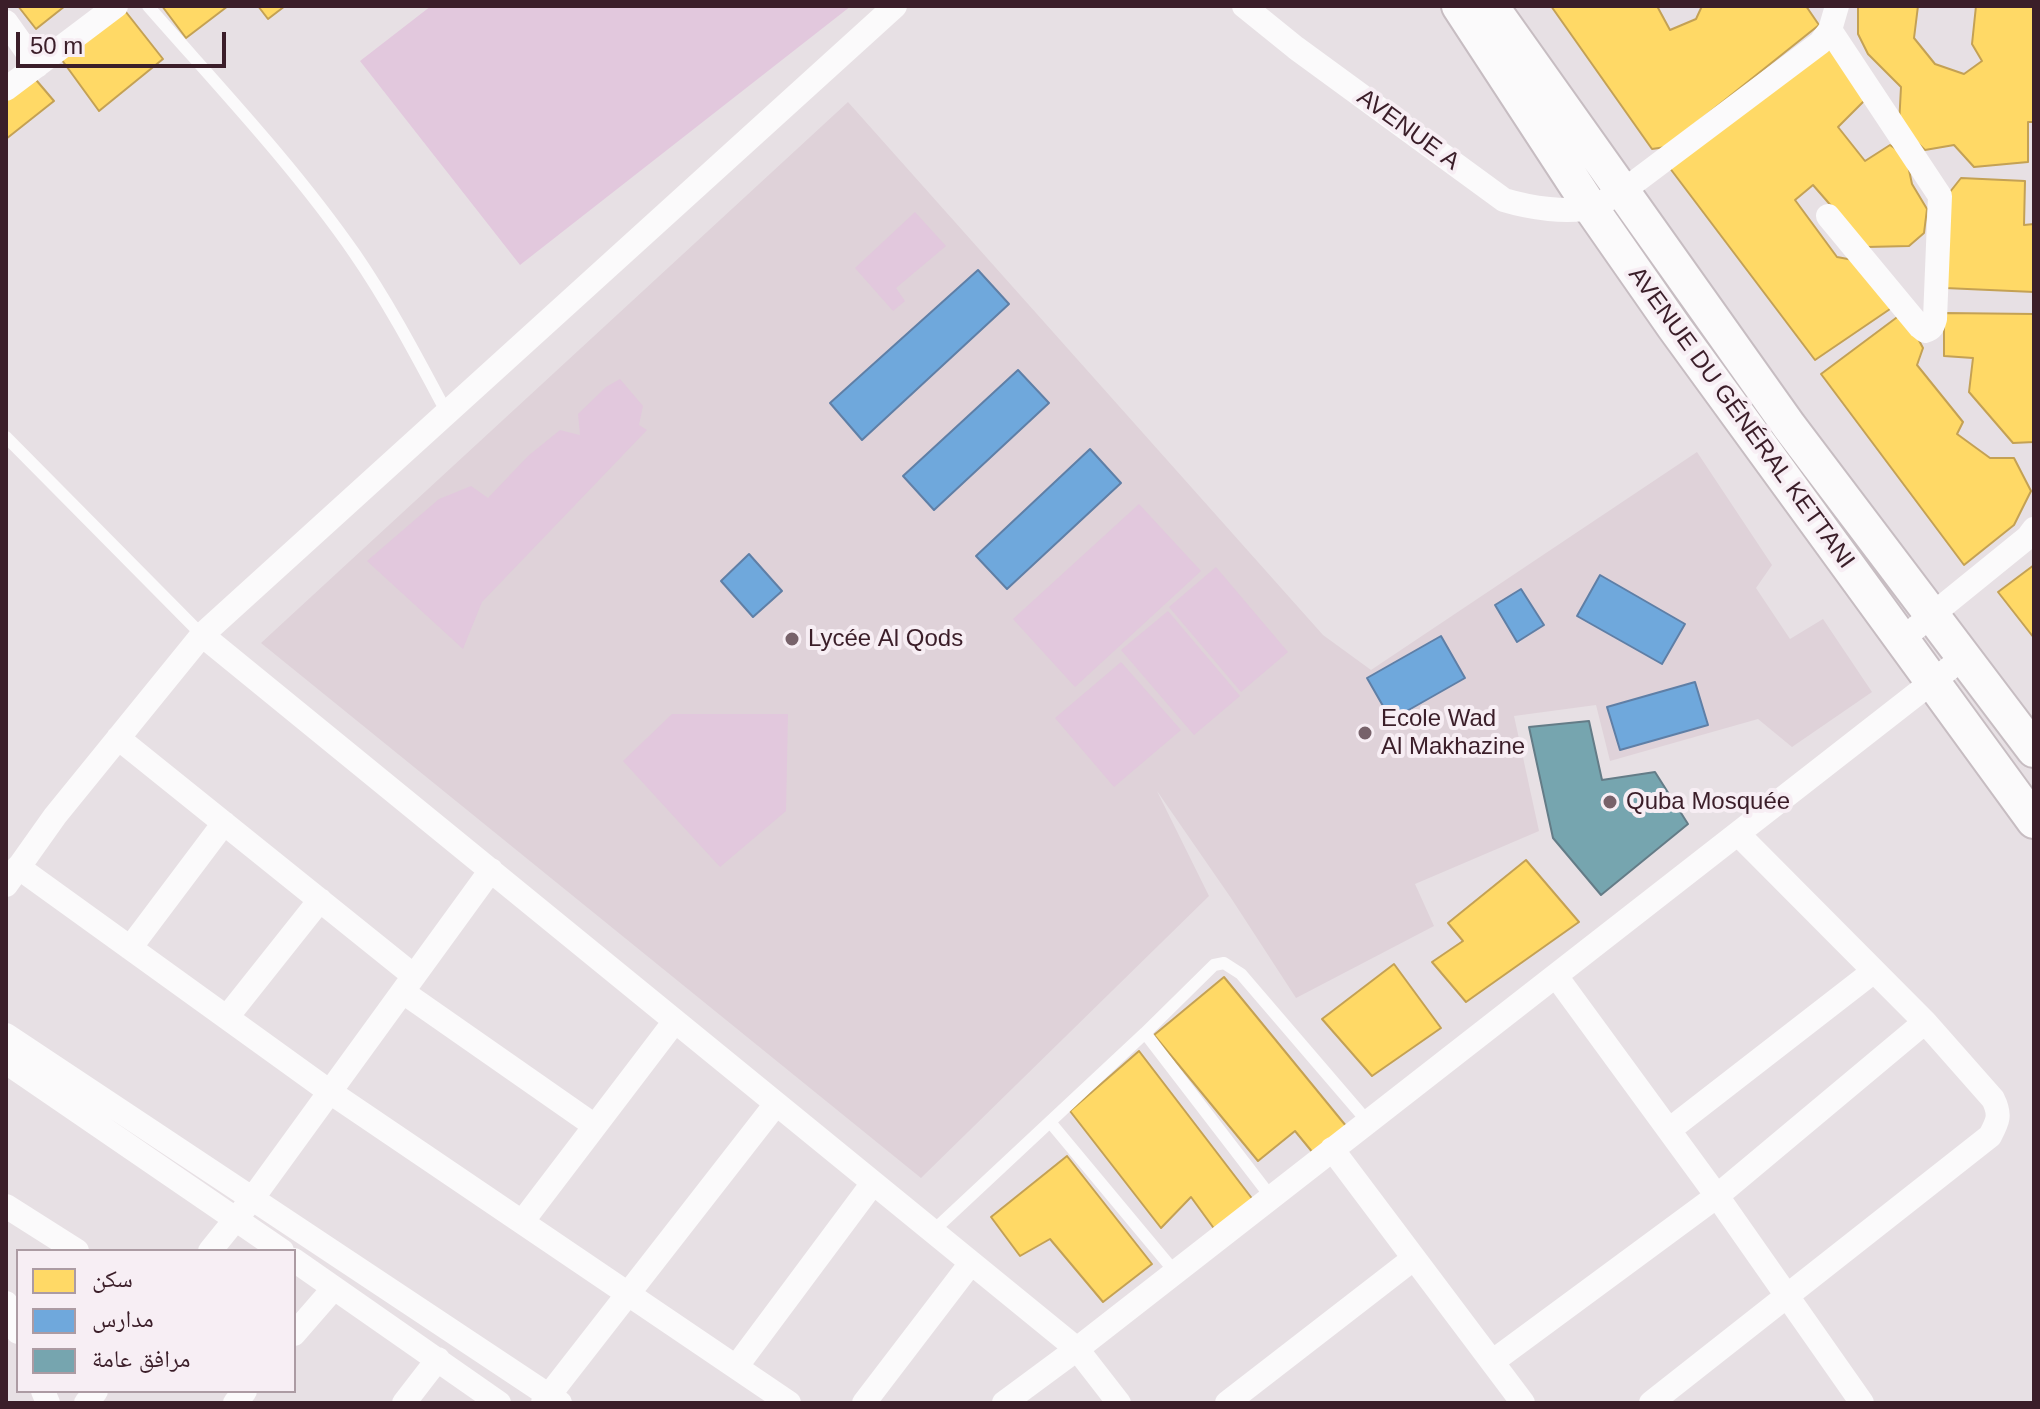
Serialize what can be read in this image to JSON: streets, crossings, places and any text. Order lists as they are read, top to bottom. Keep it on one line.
{"streets":{"street":["AVENUE A","AVENUE DU GÉNÉRAL KETTANI"]},"crossings":[["AVENUE A","AVENUE DU GÉNÉRAL KETTANI"]],"places":["Lycée Al Qods","Ecole Wad Al Makhazine","Quba Mosquée"],"legend":["سكن","مدارس","مرافق عامة"],"scale_bar":"50 m"}
